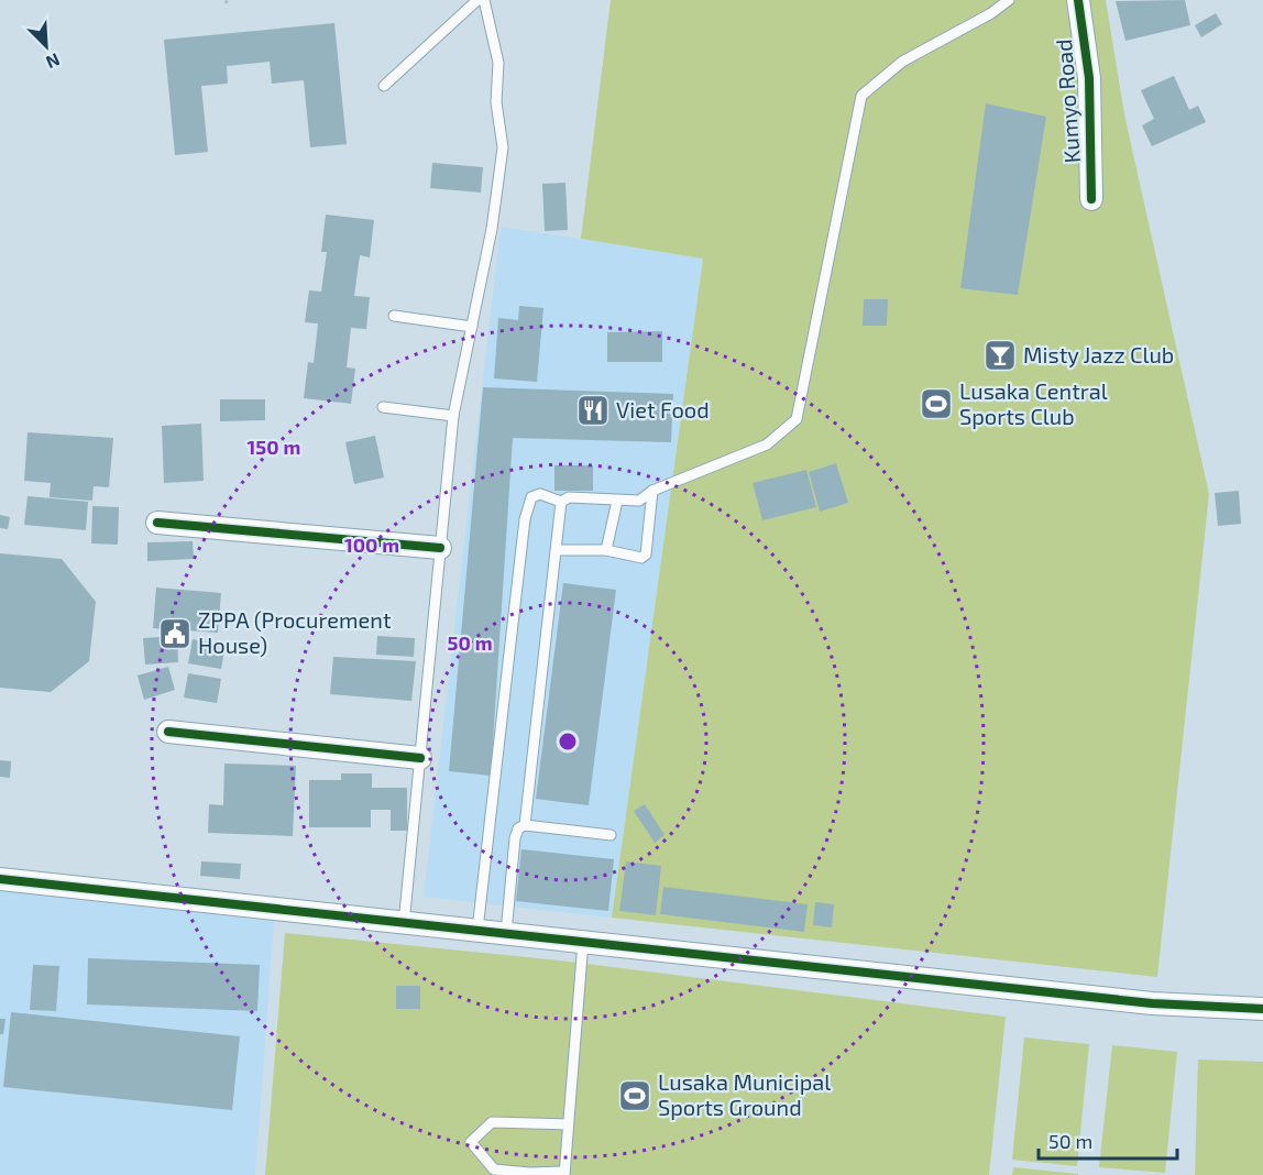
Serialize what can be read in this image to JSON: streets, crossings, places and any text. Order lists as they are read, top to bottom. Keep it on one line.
{"streets":{"street":["Kumyo Road"]},"places":{"bar":["Misty Jazz Club"],"sports":["Lusaka Central Sports Club","Lusaka Municipal Sports Ground"],"restaurant":["Viet Food"],"public building":["ZPPA (Procurement House)"]},"scale_bar":"50 m","north":"bottom right","rings":["150 m","100 m","50 m"]}
